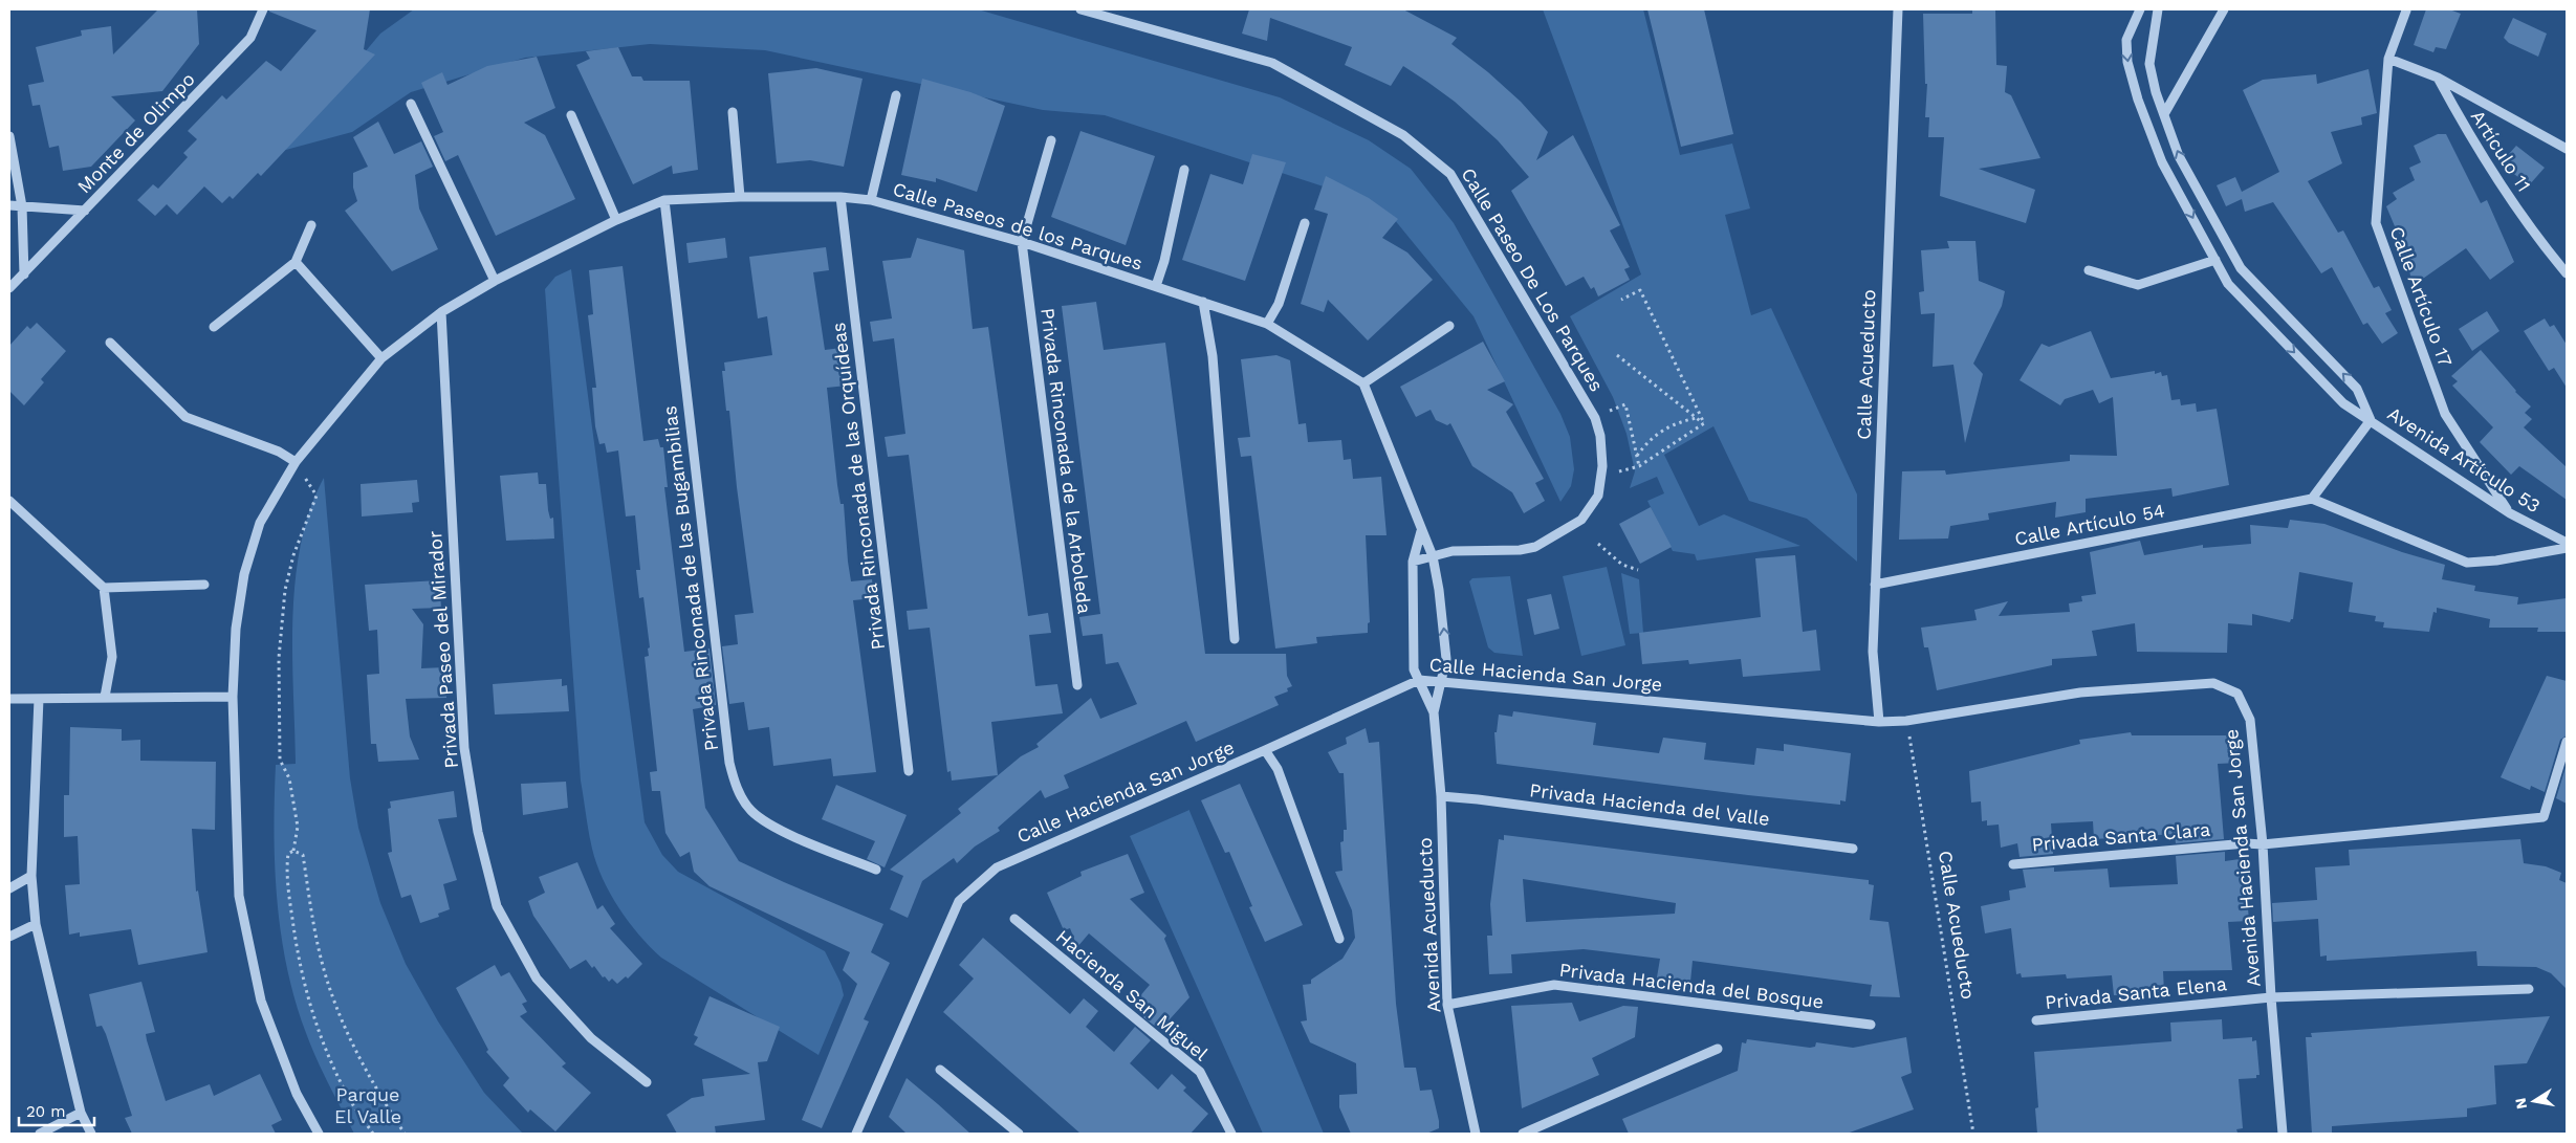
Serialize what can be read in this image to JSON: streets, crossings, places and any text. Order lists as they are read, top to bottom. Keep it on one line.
{"streets":{"street":["Monte de Olimpo","Artículo 11","Calle Paseos de los Parques","Calle Paseo De Los Parques","Calle Artículo 17","Calle Acueducto","Avenida Artículo 53","Privada Rinconada de la Arboleda","Privada Rinconada de las Orquídeas","Calle Artículo 54","Privada Rinconada de las Bugambilias","Privada Paseo del Mirador","Calle Hacienda San Jorge","Privada Hacienda del Valle","Privada Santa Clara","Avenida Hacienda San Jorge","Avenida Acueducto","Privada Hacienda del Bosque","Privada Santa Elena","Hacienda San Miguel"]},"crossings":[["Artículo 11","Calle Artículo 17"],["Calle Paseos de los Parques","Privada Rinconada de la Arboleda"],["Calle Paseos de los Parques","Privada Rinconada de las Orquídeas"],["Calle Paseos de los Parques","Privada Rinconada de las Bugambilias"],["Calle Paseos de los Parques","Privada Paseo del Mirador"],["Calle Paseo De Los Parques","Avenida Acueducto"],["Calle Artículo 17","Avenida Artículo 53"],["Calle Acueducto","Calle Artículo 54"],["Calle Acueducto","Calle Hacienda San Jorge"],["Calle Acueducto","Avenida Hacienda San Jorge"],["Calle Hacienda San Jorge","Avenida Hacienda San Jorge"],["Calle Hacienda San Jorge","Avenida Acueducto"],["Privada Hacienda del Valle","Avenida Acueducto"],["Privada Santa Clara","Avenida Hacienda San Jorge"],["Avenida Hacienda San Jorge","Privada Santa Elena"],["Avenida Acueducto","Privada Hacienda del Bosque"]],"parks":["Parque El Valle"],"scale_bar":"20 m","north":"left"}
